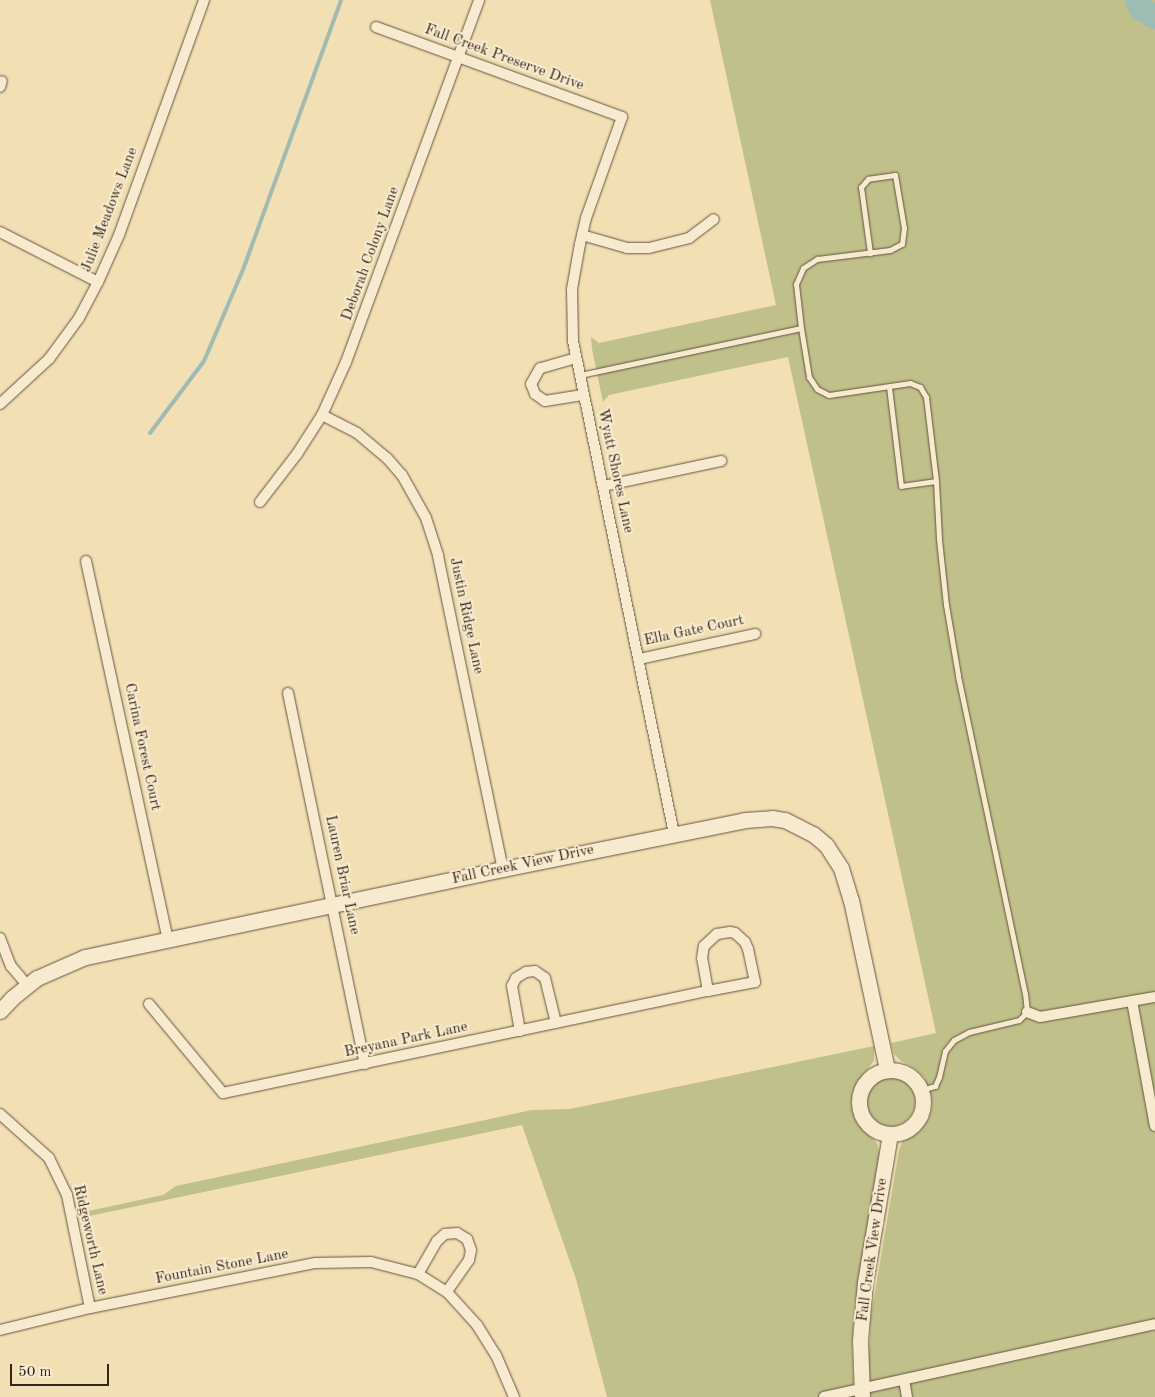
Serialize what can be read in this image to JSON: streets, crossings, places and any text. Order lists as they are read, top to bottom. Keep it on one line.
{"streets":{"street":["Fall Creek Preserve Drive","Julie Meadows Lane","Deborah Colony Lane","Wyatt Shores Lane","Justin Ridge Lane","Ella Gate Court","Carina Forest Court","Fall Creek View Drive","Lauren Briar Lane","Breyana Park Lane","Ridgeworth Lane","Fountain Stone Lane"]},"crossings":[["Fall Creek Preserve Drive","Deborah Colony Lane"],["Fall Creek Preserve Drive","Wyatt Shores Lane"],["Deborah Colony Lane","Justin Ridge Lane"],["Wyatt Shores Lane","Ella Gate Court"],["Wyatt Shores Lane","Fall Creek View Drive"],["Justin Ridge Lane","Fall Creek View Drive"],["Carina Forest Court","Fall Creek View Drive"],["Fall Creek View Drive","Lauren Briar Lane"],["Lauren Briar Lane","Breyana Park Lane"],["Ridgeworth Lane","Fountain Stone Lane"]],"scale_bar":"50 m"}
